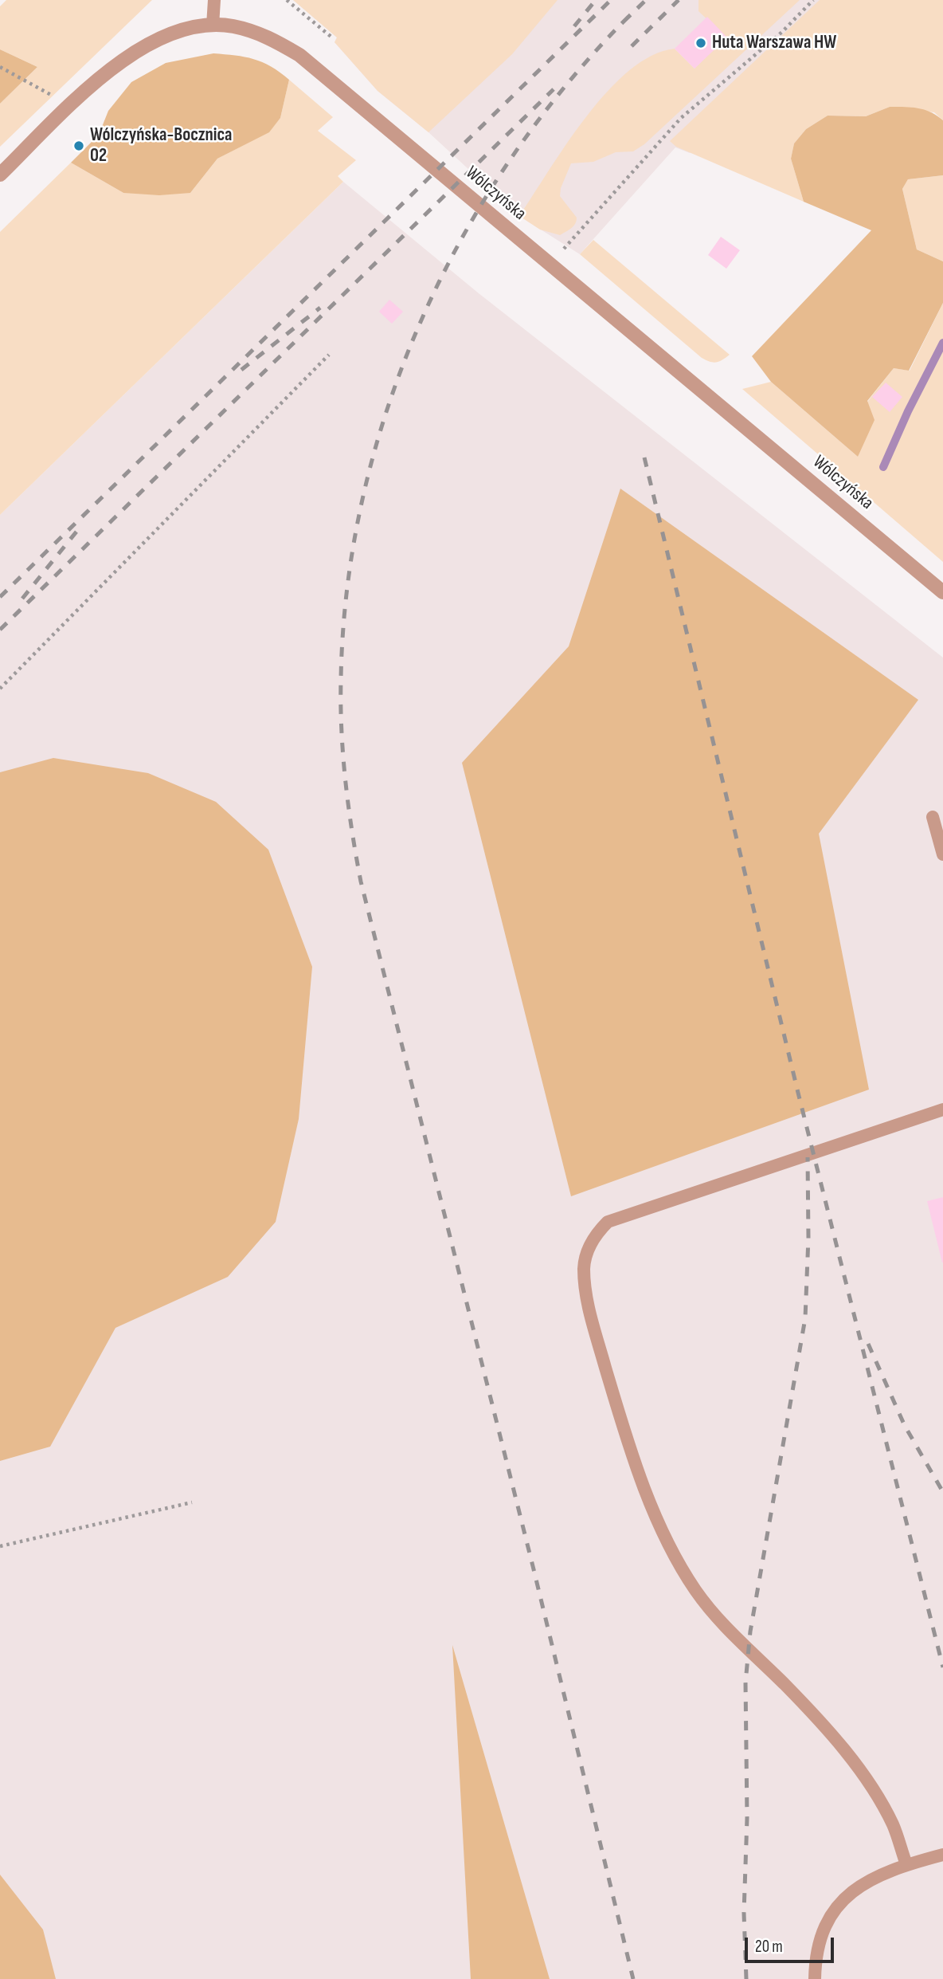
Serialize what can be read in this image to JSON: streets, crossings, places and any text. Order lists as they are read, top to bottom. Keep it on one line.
{"streets":{"street":["Wólczyńska"]},"places":["Huta Warszawa HW","Wólczyńska-Bocznica 02"],"scale_bar":"20 m"}
